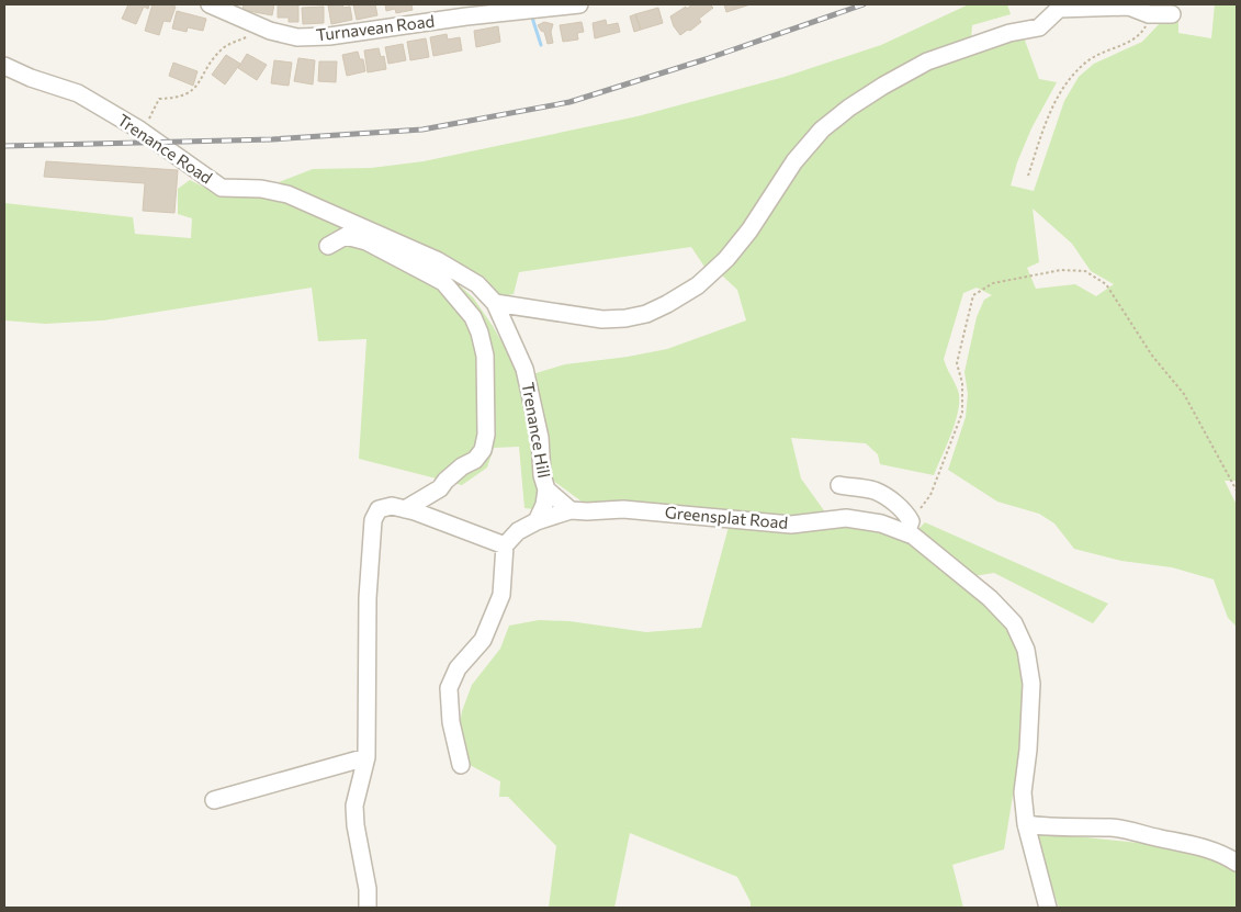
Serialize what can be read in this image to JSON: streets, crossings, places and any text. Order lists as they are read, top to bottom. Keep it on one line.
{"streets":{"street":["Turnavean Road","Trenance Road","Trenance Hill","Greensplat Road"]},"crossings":[["Trenance Road","Trenance Hill"]]}
